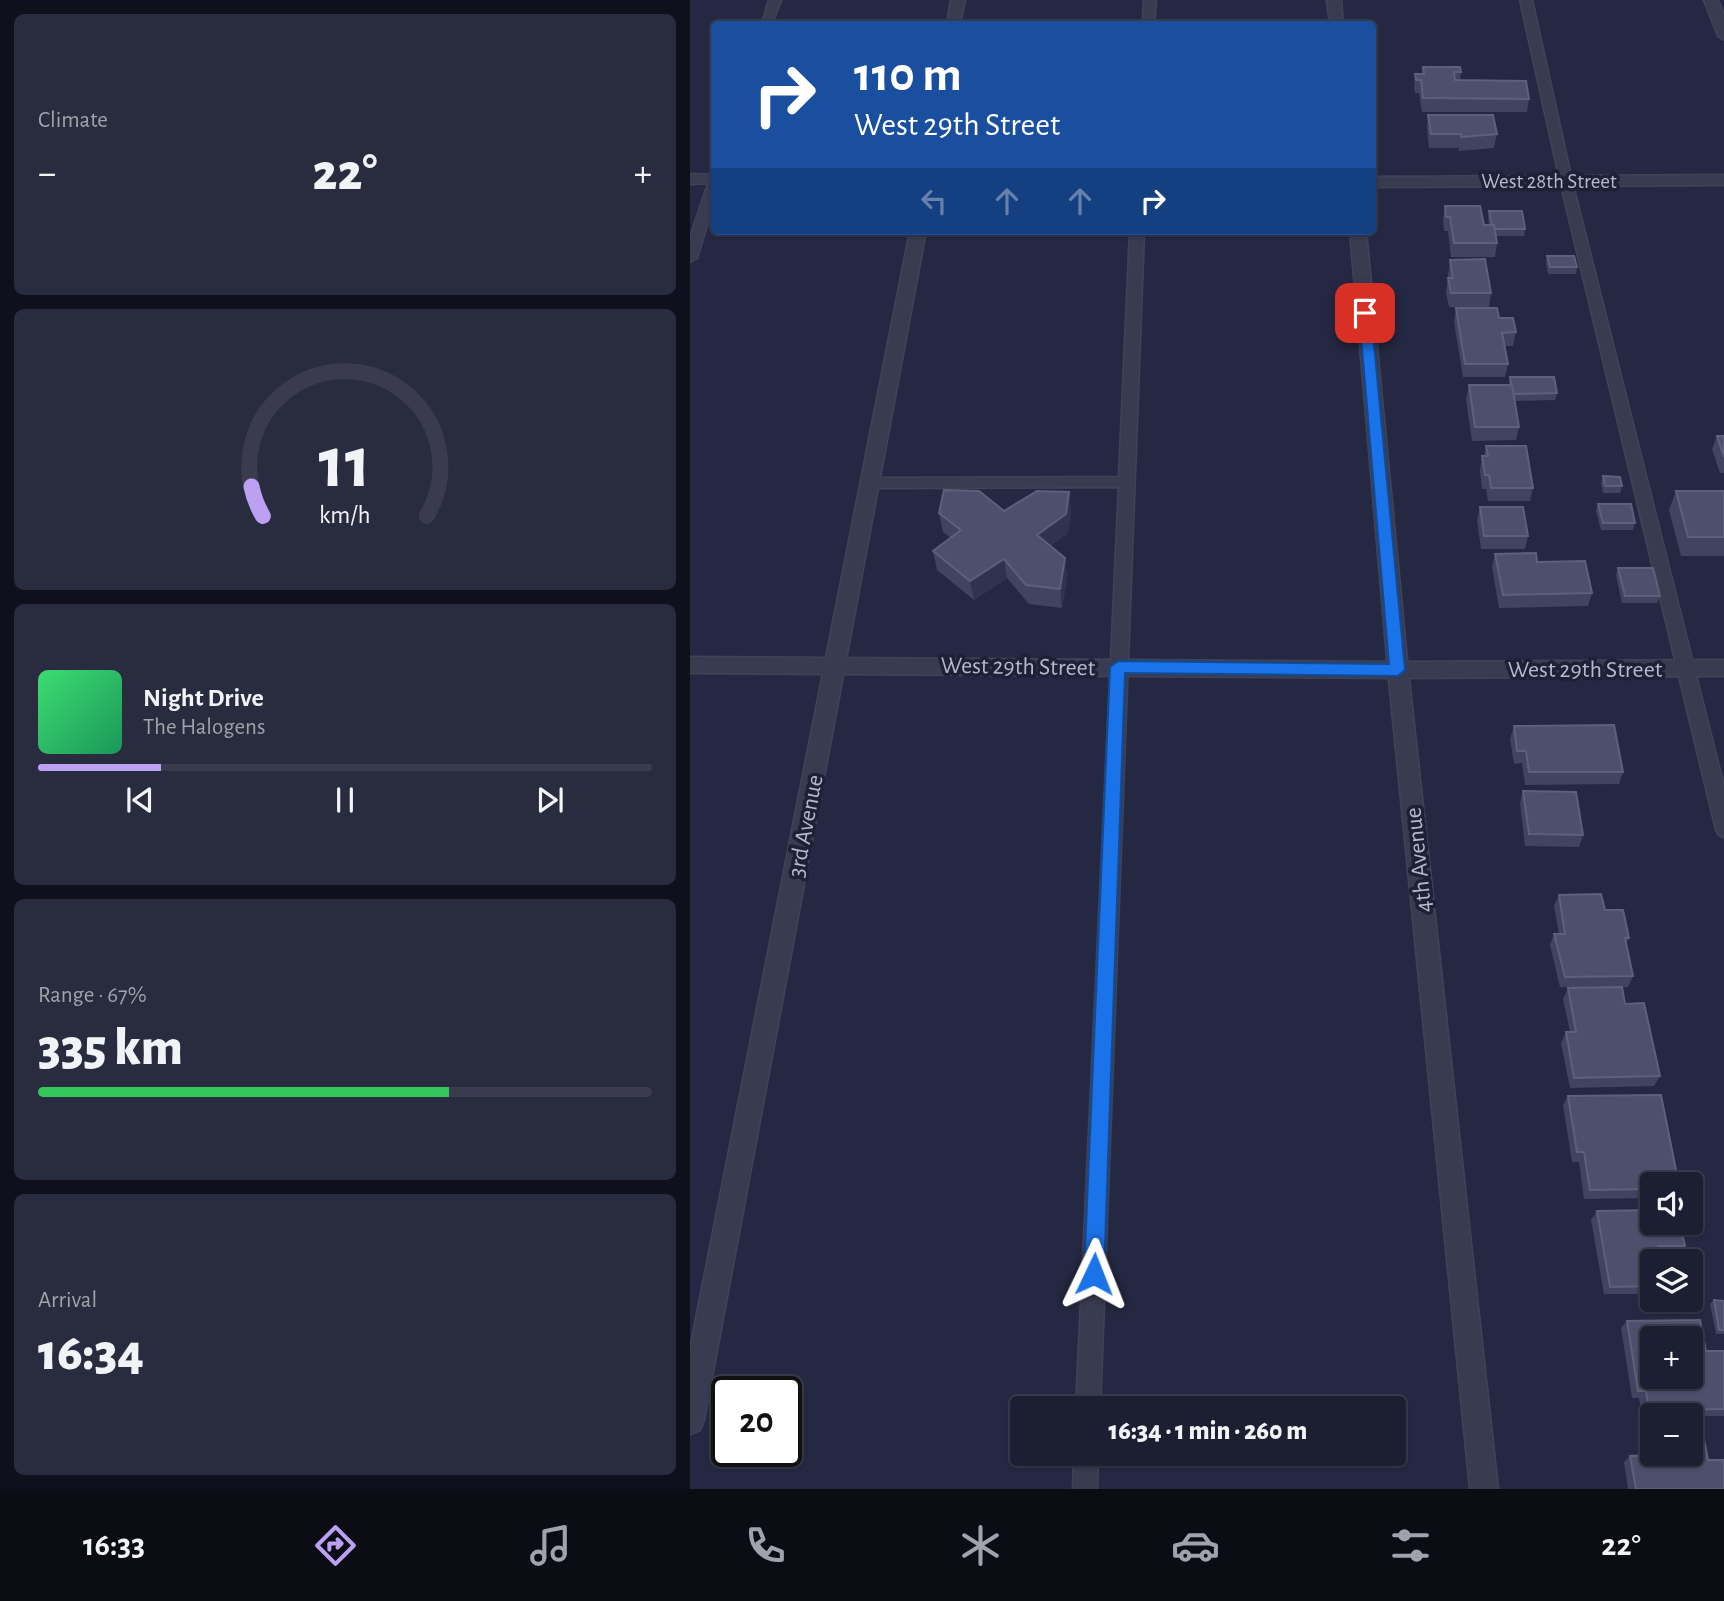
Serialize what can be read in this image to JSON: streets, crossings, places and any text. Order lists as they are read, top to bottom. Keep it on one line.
{"streets":{"street":["West 28th Street","West 29th Street","3rd Avenue","4th Avenue"]},"crossings":[["West 29th Street","3rd Avenue"],["West 29th Street","4th Avenue"]],"page":{"tile":["Climate",["Range · 67%","335 km"],["Arrival","16:34"]],"turn":["110 m","West 29th Street"],"heat":["−","22°","+"],"song":["Night Drive","The Halogens"],"map_buttons":["+","−"],"limit":"20","trip":"16:34 · 1 min · 260 m","tabs":["16:33","22°"],"gauge":["11","km/h"]}}
